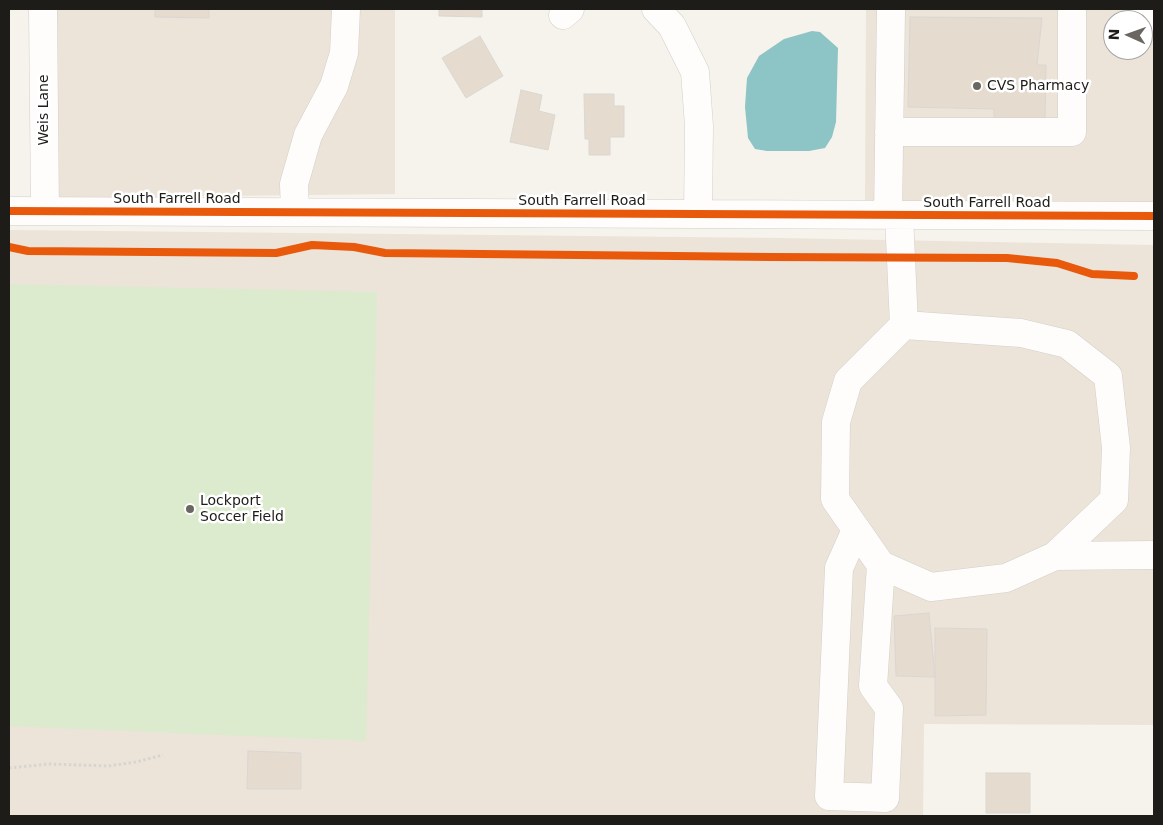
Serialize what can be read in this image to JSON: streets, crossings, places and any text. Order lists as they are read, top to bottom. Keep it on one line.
{"streets":{"street":["Weis Lane","South Farrell Road"]},"crossings":[["Weis Lane","South Farrell Road"]],"places":["CVS Pharmacy","Lockport Soccer Field"],"north":"left"}
